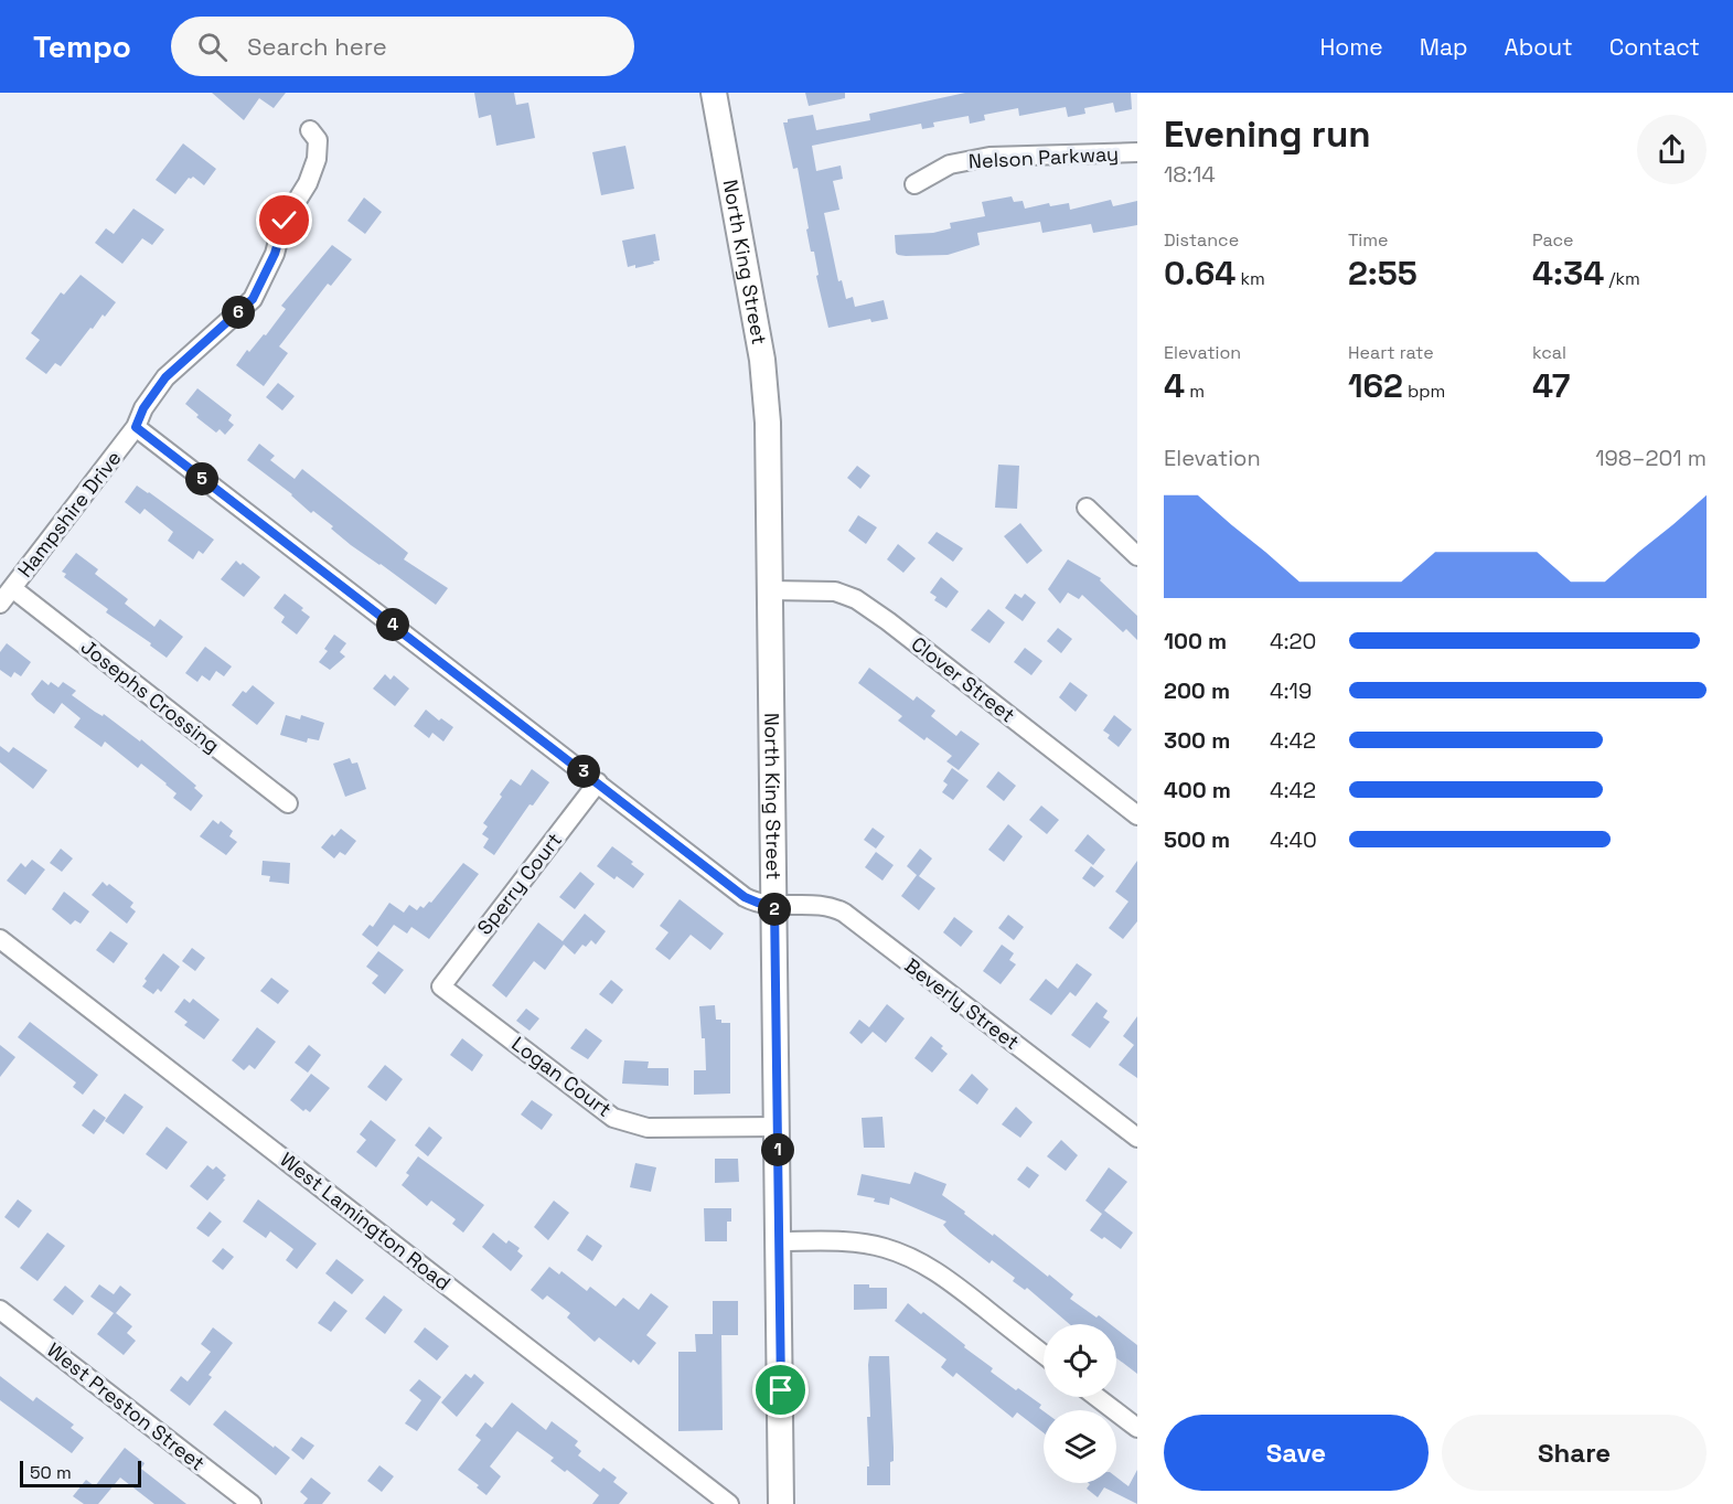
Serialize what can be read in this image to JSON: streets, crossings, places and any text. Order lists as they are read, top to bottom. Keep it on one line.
{"streets":{"main road":["North King Street"],"street":["Nelson Parkway","Hampshire Drive","Clover Street","Josephs Crossing","Sperry Court","Beverly Street","Logan Court","West Lamington Road","West Preston Street"]},"crossings":[["North King Street","Clover Street"],["North King Street","Beverly Street"],["North King Street","Logan Court"],["Hampshire Drive","Josephs Crossing"],["Hampshire Drive","Beverly Street"],["Sperry Court","Beverly Street"],["Sperry Court","Logan Court"]],"scale_bar":"50 m","page":{"header":"Tempo","search":"Search here","nav":["Home","Map","About","Contact"],"heading":["Evening run","18:14"],"stats":[["Distance","0.64 km"],["Time","2:55"],["Pace","4:34 /km"],["Elevation","4 m"],["Heart rate","162 bpm"],["kcal","47"]],"pins":["6","5","4","3","2","1"],"chart":["Elevation","198–201 m"],"list":[{"name":"100 m","note":"4:20"},{"name":"200 m","note":"4:19"},{"name":"300 m","note":"4:42"},{"name":"400 m","note":"4:42"},{"name":"500 m","note":"4:40"}],"buttons":["Save","Share"],"scale":"50 m"}}
